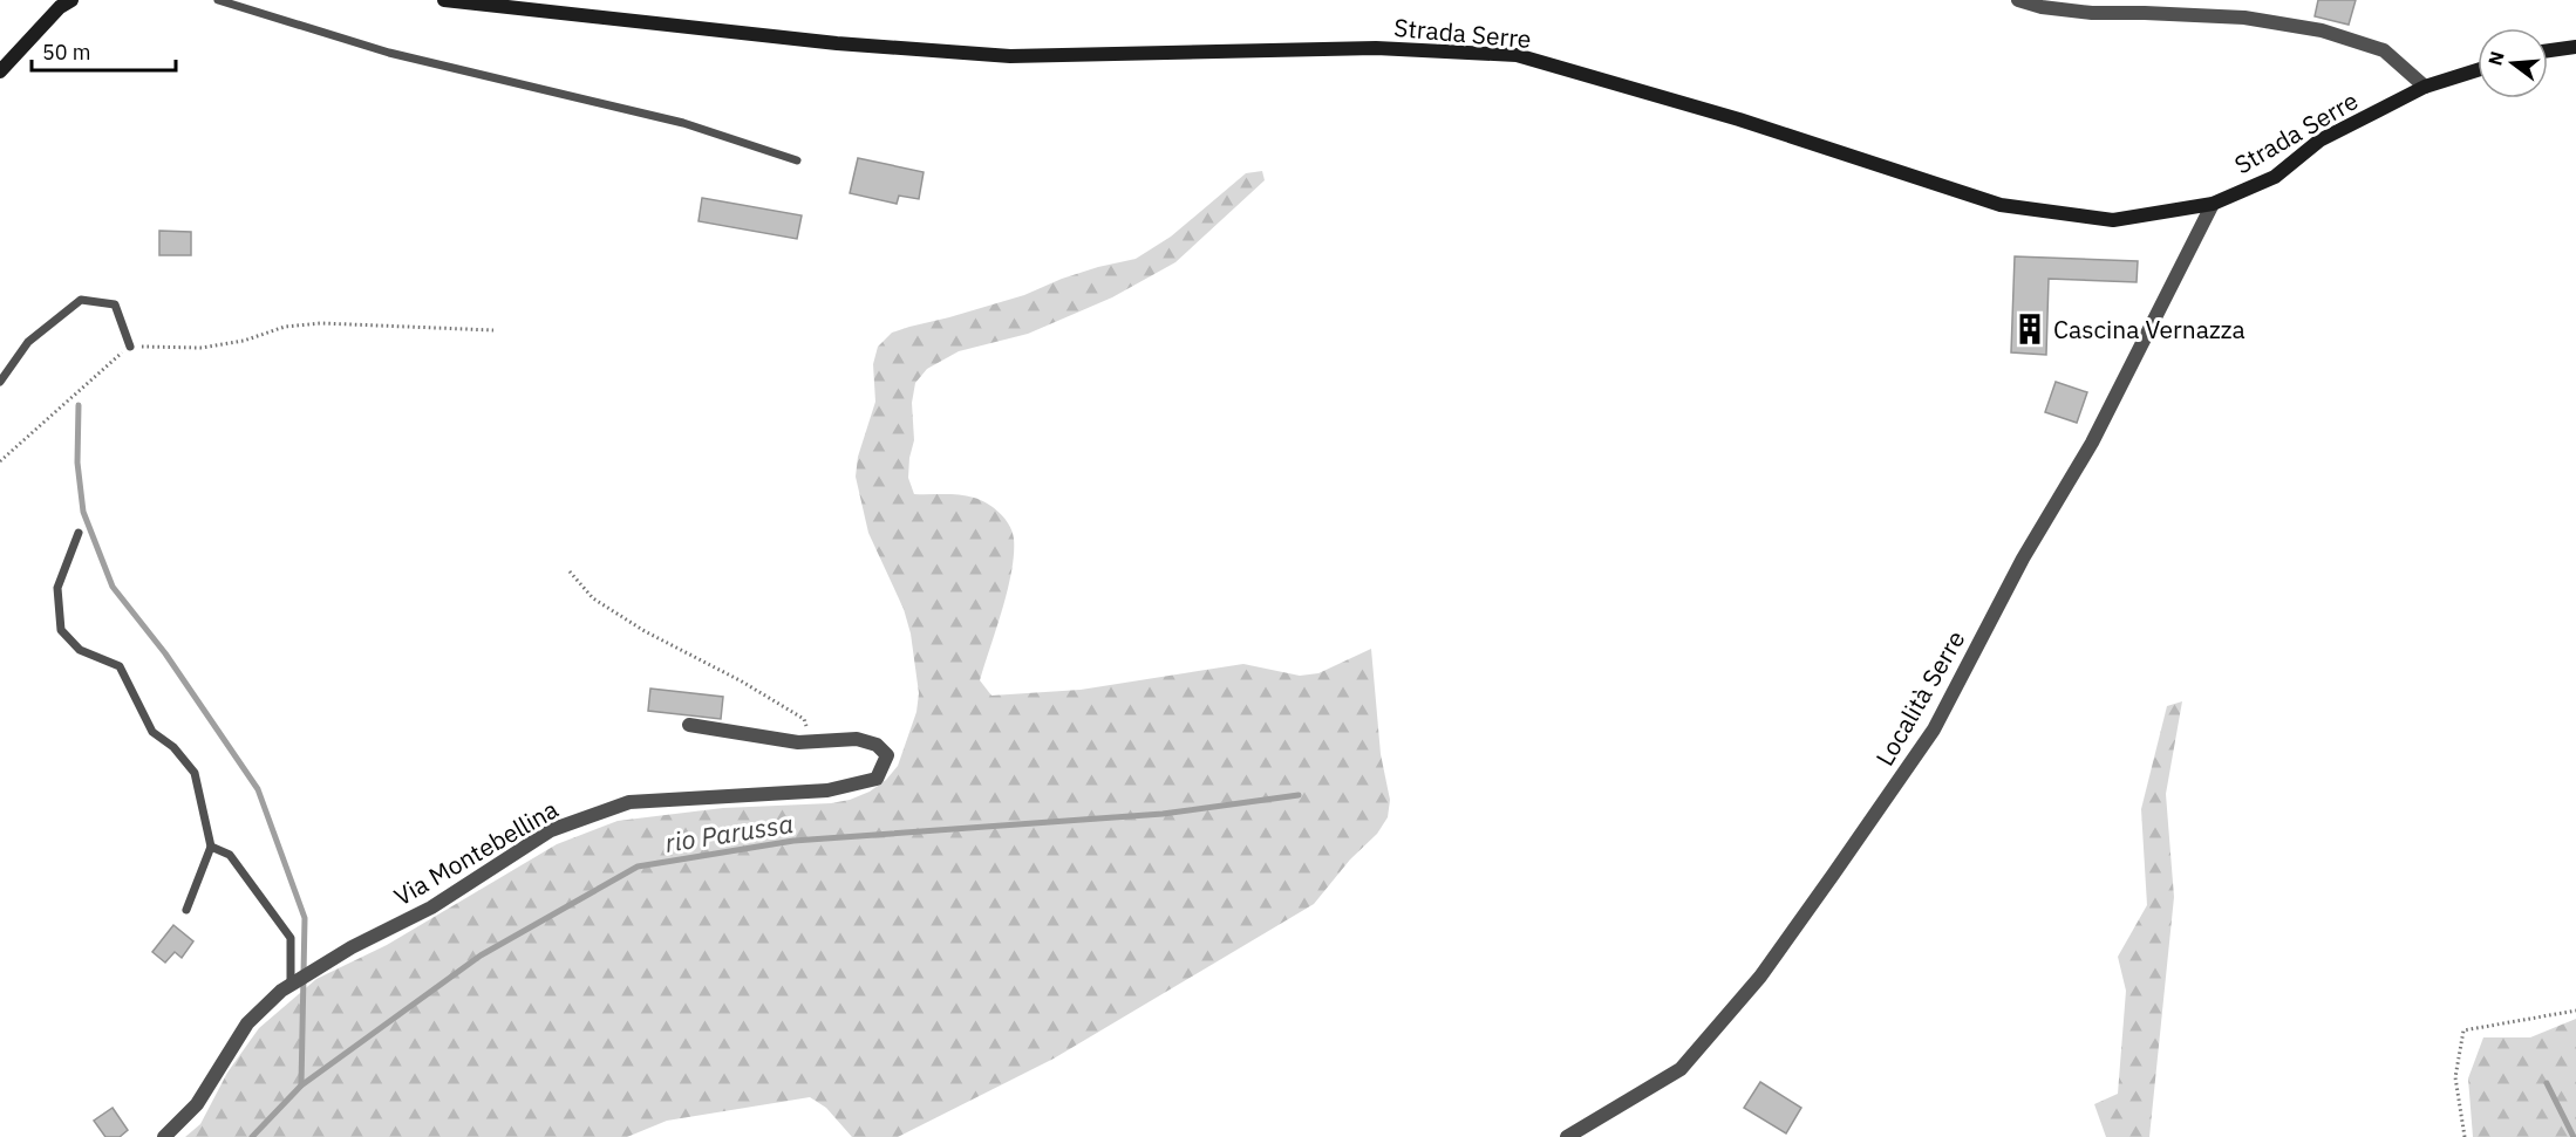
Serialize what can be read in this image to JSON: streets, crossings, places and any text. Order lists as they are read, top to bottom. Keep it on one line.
{"streets":{"main road":["Strada Serre"],"street":["Località Serre","Via Montebellina"]},"crossings":[["Strada Serre","Località Serre"]],"water":["rio Parussa"],"places":{"building":["Cascina Vernazza"]},"scale_bar":"50 m","north":"left"}
